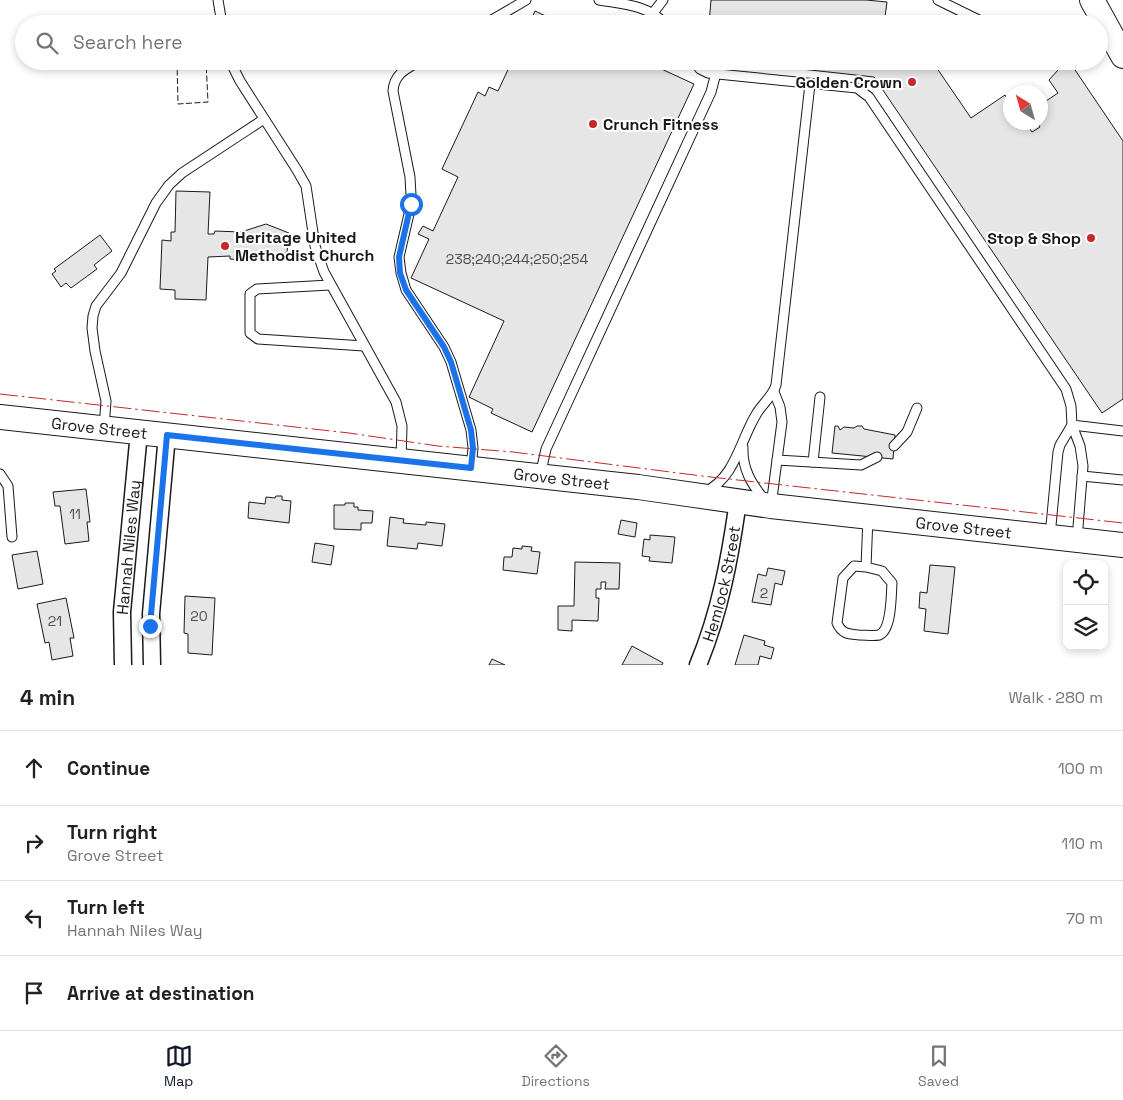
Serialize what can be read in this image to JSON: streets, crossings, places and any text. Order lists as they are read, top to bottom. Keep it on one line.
{"streets":{"main road":["Grove Street"],"street":["Hannah Niles Way","Hemlock Street"]},"crossings":[["Grove Street","Hannah Niles Way"],["Grove Street","Hemlock Street"]],"places":["Golden Crown","Crunch Fitness","Stop & Shop","Heritage United Methodist Church"],"house_numbers":["238;240;244;250;254","11","2","20","21"],"north":"top left","page":{"search":"Search here","heading":["4 min","Walk · 280 m"],"list":[["Continue","100 m"],["Turn right","Grove Street","110 m"],["Turn left","Hannah Niles Way","70 m"],"Arrive at destination"],"nav":["Map","Directions","Saved"]}}
